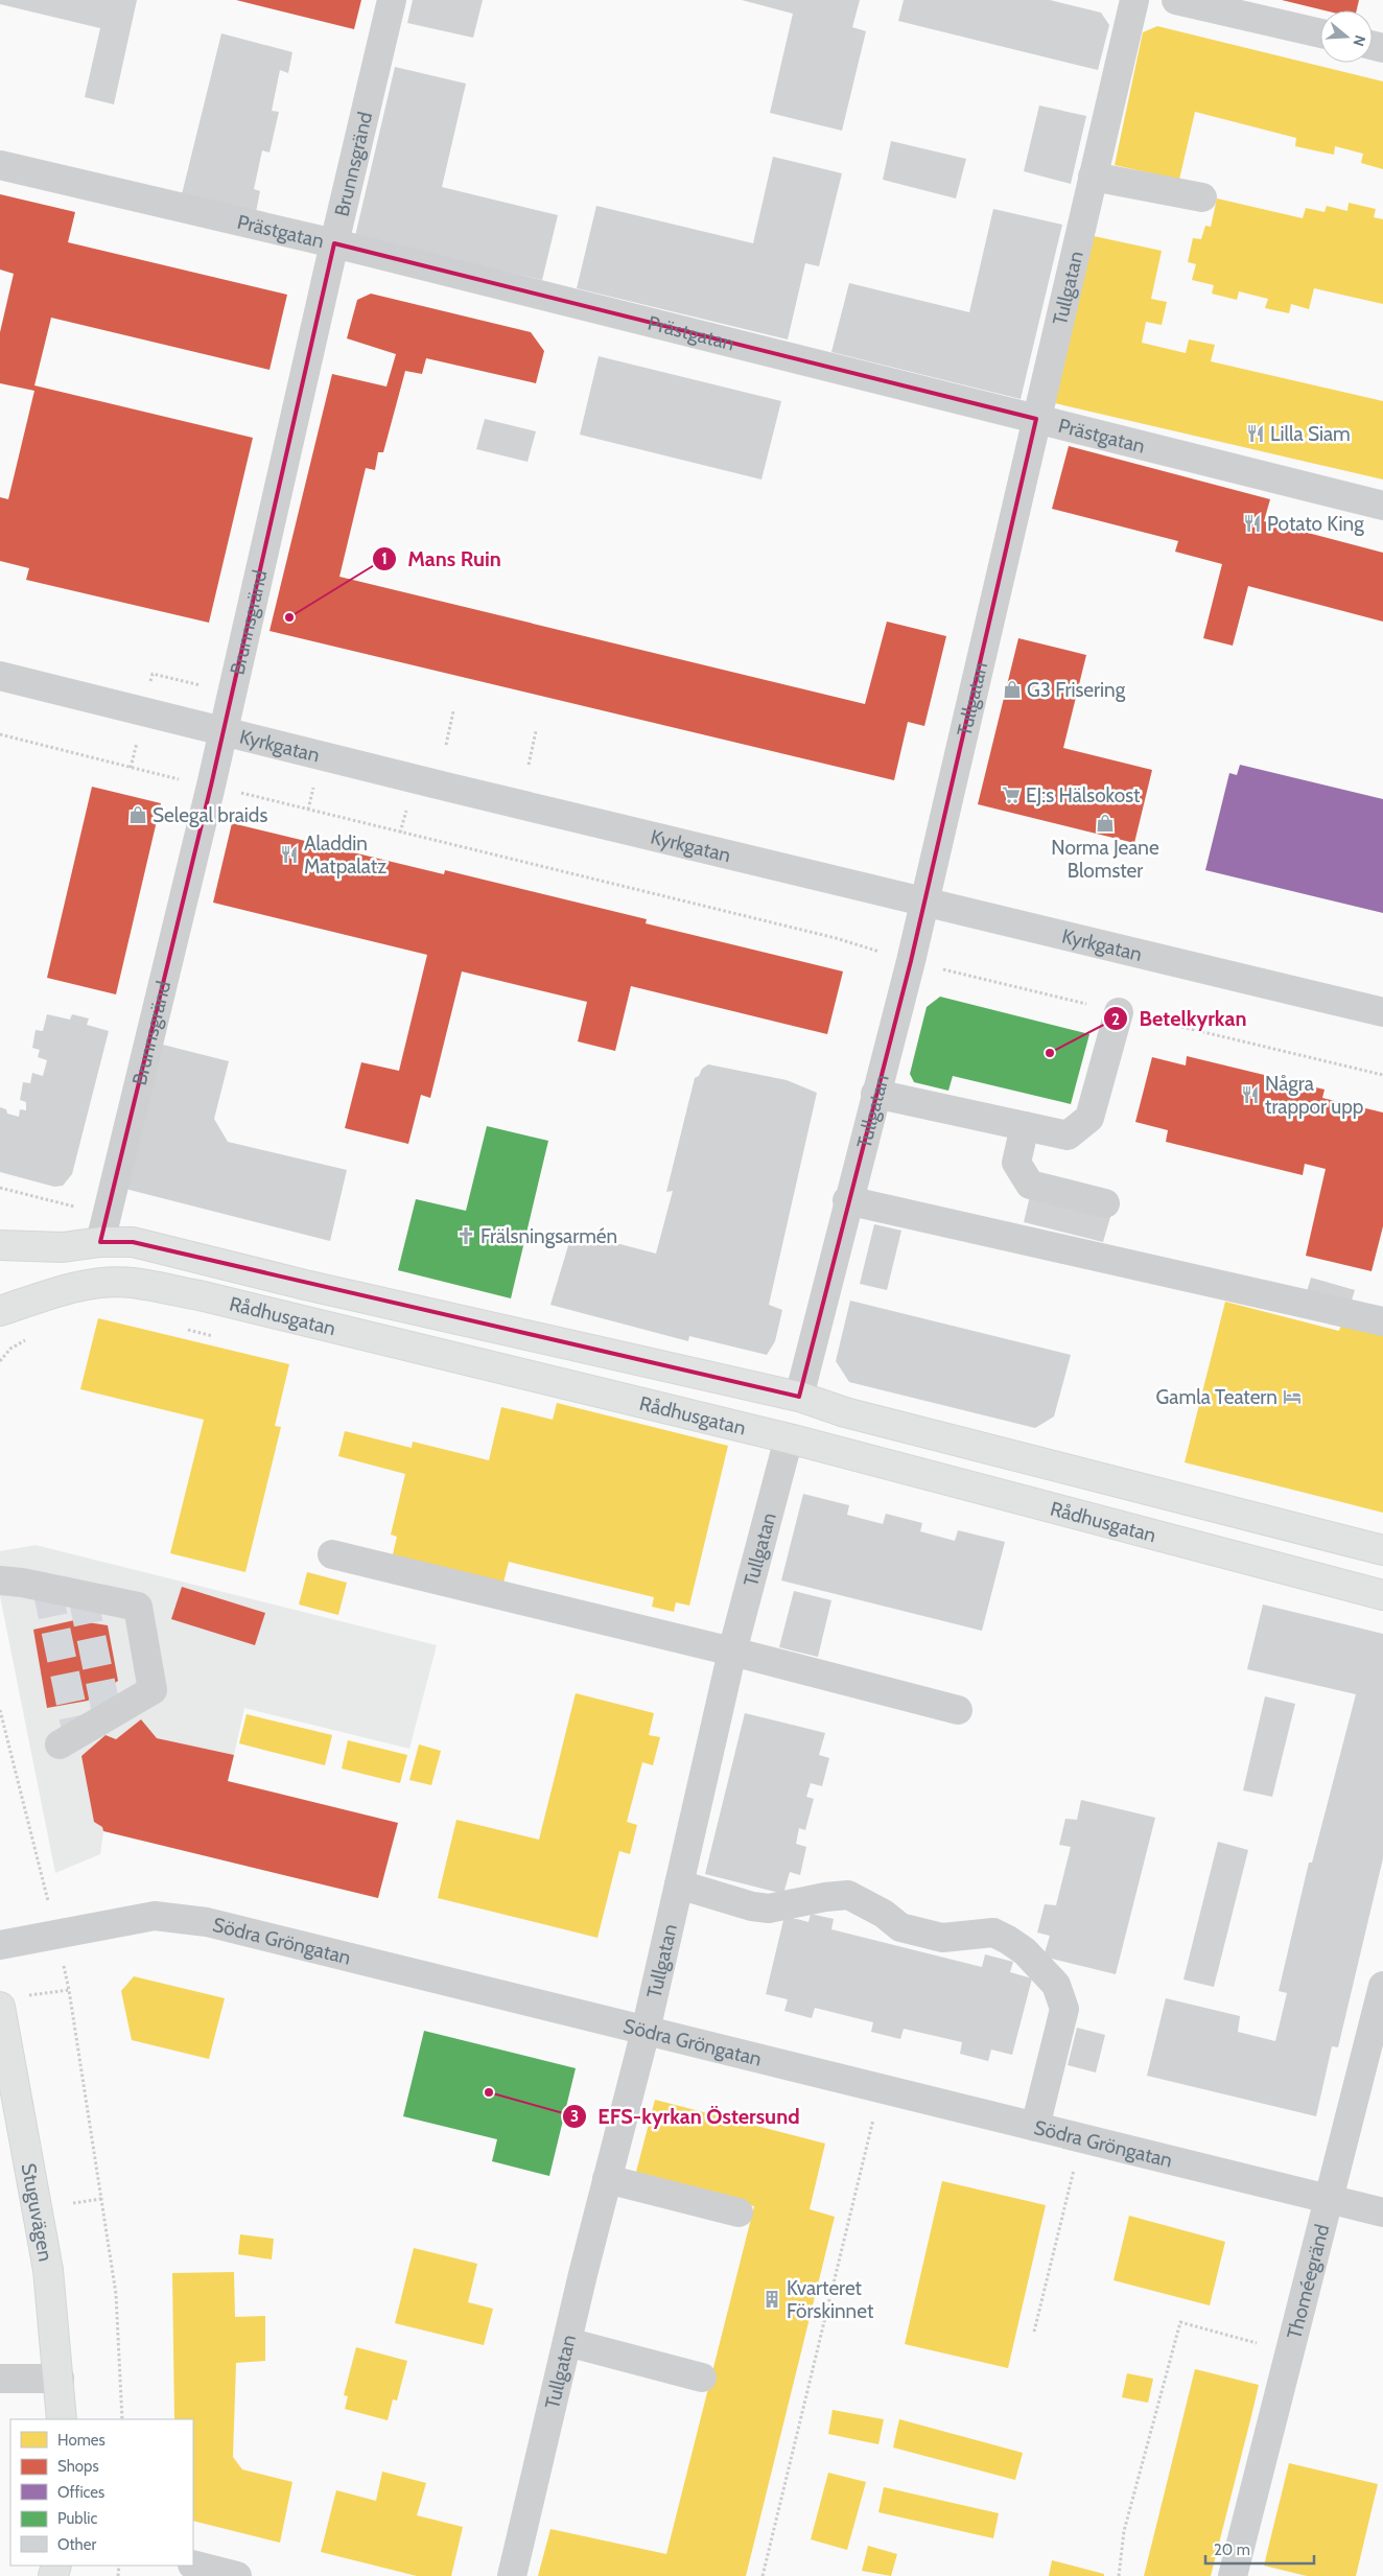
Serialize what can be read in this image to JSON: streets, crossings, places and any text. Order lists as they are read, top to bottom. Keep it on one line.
{"streets":{"main road":["Rådhusgatan","Stuguvägen"],"street":["Brunnsgränd","Prästgatan","Tullgatan","Kyrkgatan","Södra Gröngatan","Thoméegränd"]},"crossings":[["Brunnsgränd","Prästgatan"],["Brunnsgränd","Kyrkgatan"],["Brunnsgränd","Rådhusgatan"],["Prästgatan","Tullgatan"],["Tullgatan","Kyrkgatan"],["Tullgatan","Rådhusgatan"],["Tullgatan","Södra Gröngatan"],["Södra Gröngatan","Thoméegränd"]],"places":{"restaurant":["Lilla Siam","Potato King","Aladdin Matpalatz","Några trappor upp"],"other":["Mans Ruin","Betelkyrkan","EFS-kyrkan Östersund"],"shop":["G3 Frisering","Selegal braids","Norma Jeane Blomster"],"supermarket":["EJ:s Hälsokost"],"church":["Frälsningsarmén"],"hotel":["Gamla Teatern"],"building":["Kvarteret Förskinnet"]},"legend":["Homes","Shops","Offices","Public","Other"],"scale_bar":"20 m","north":"right"}
